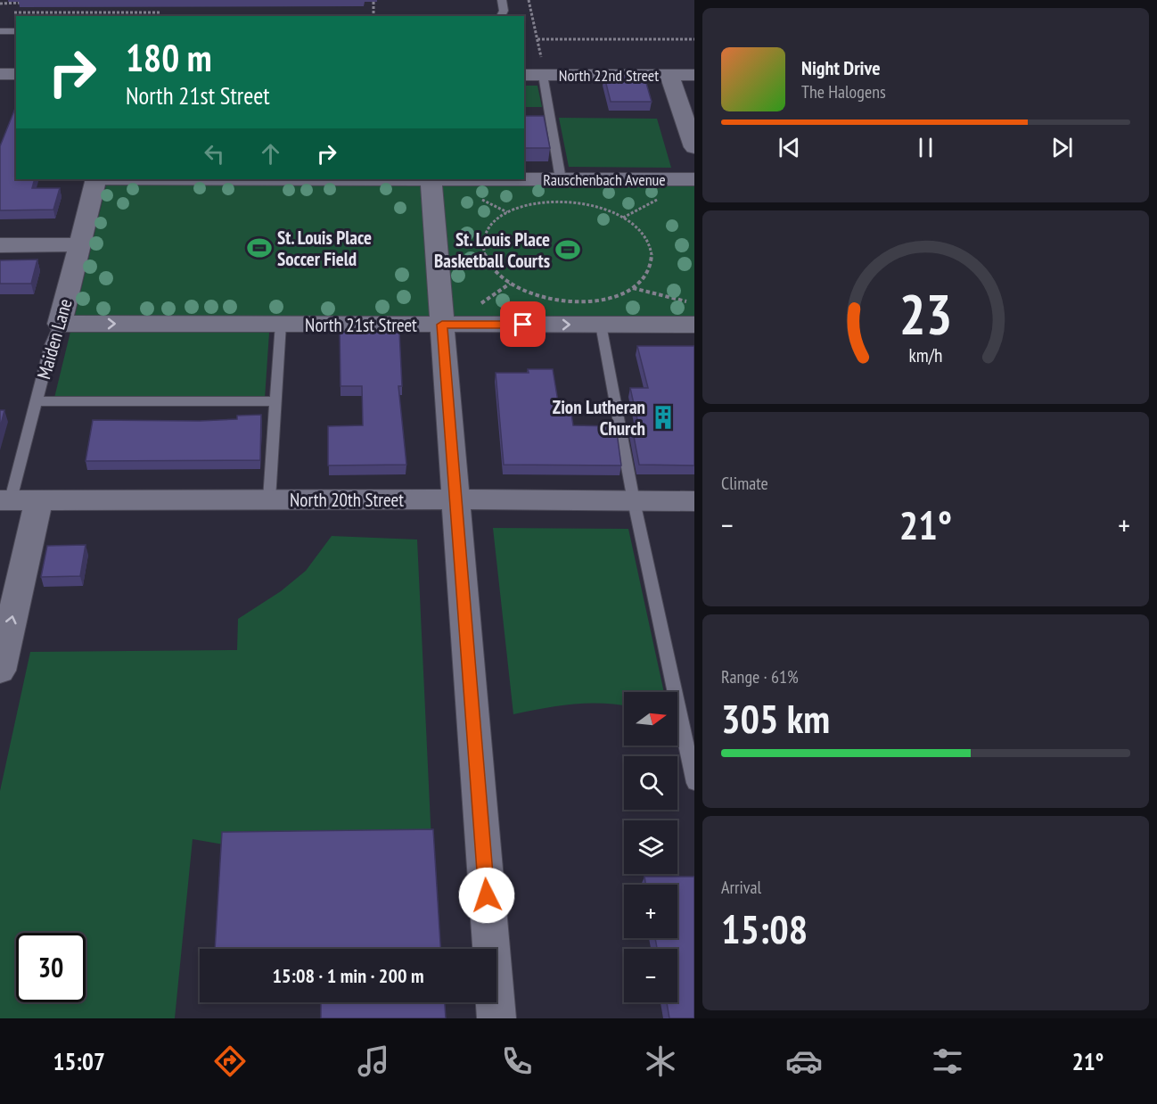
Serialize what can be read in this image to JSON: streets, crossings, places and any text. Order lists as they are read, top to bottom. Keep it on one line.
{"streets":{"street":["North 22nd Street","Rauschenbach Avenue","North 21st Street","Maiden Lane","North 20th Street"]},"crossings":[["North 21st Street","Maiden Lane"],["Maiden Lane","North 20th Street"]],"one_way":["North 21st Street"],"places":{"sports":["St. Louis Place Soccer Field","St. Louis Place Basketball Courts"],"building":["Zion Lutheran Church"]},"north":"right","page":{"turn":["180 m","North 21st Street"],"song":["Night Drive","The Halogens"],"tile":["Climate",["Range · 61%","305 km"],["Arrival","15:08"]],"heat":["−","21°","+"],"map_buttons":["+","−"],"limit":"30","trip":"15:08 · 1 min · 200 m","tabs":["15:07","21°"],"gauge":["23","km/h"]}}
